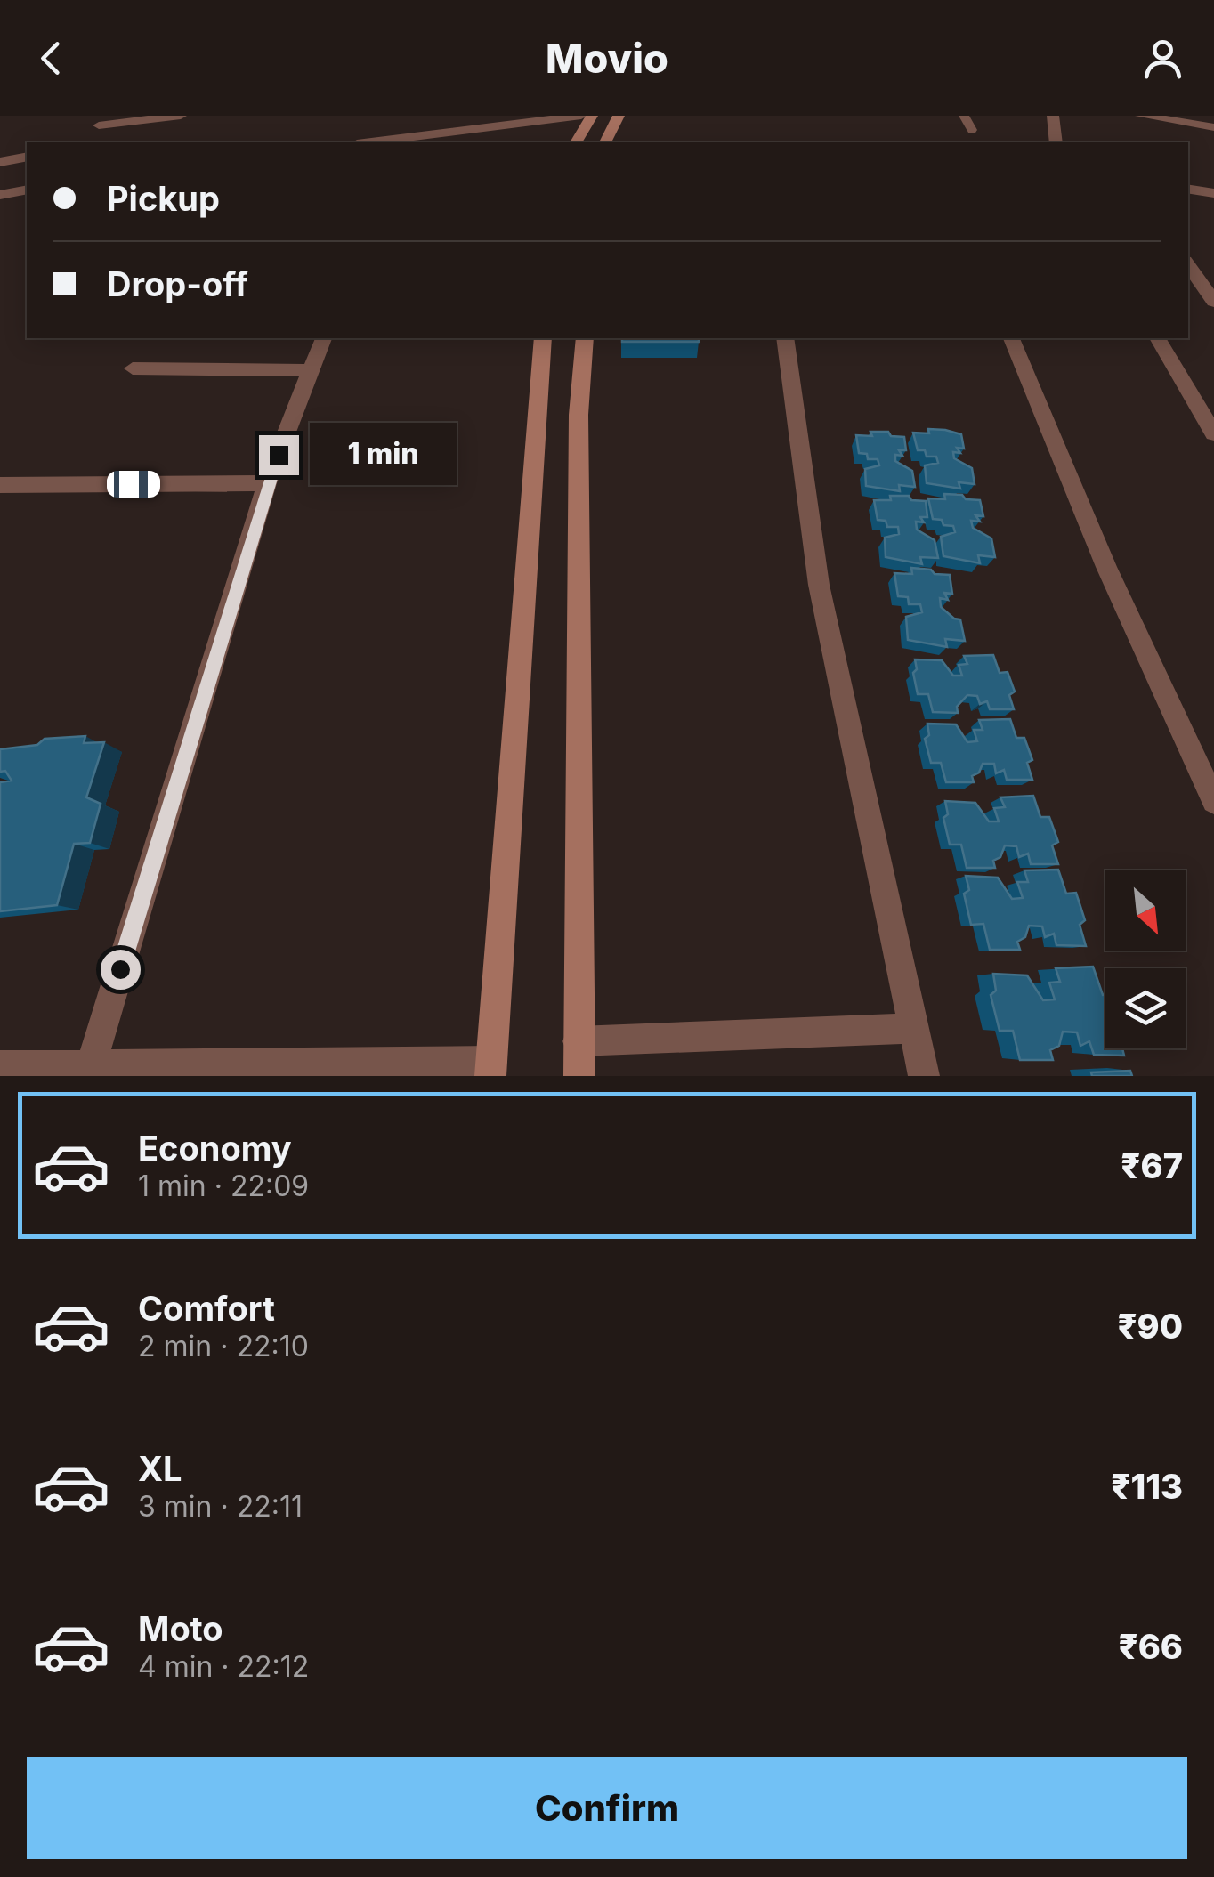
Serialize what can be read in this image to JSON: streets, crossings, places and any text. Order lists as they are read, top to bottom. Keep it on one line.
{"north":"bottom right","page":{"header":"Movio","banner":["Pickup","Drop-off"],"bubble":"1 min","list":[{"name":"Economy","note":"1 min · 22:09","value":"₹67"},{"name":"Comfort","note":"2 min · 22:10","value":"₹90"},{"name":"XL","note":"3 min · 22:11","value":"₹113"},{"name":"Moto","note":"4 min · 22:12","value":"₹66"}],"buttons":"Confirm"}}
